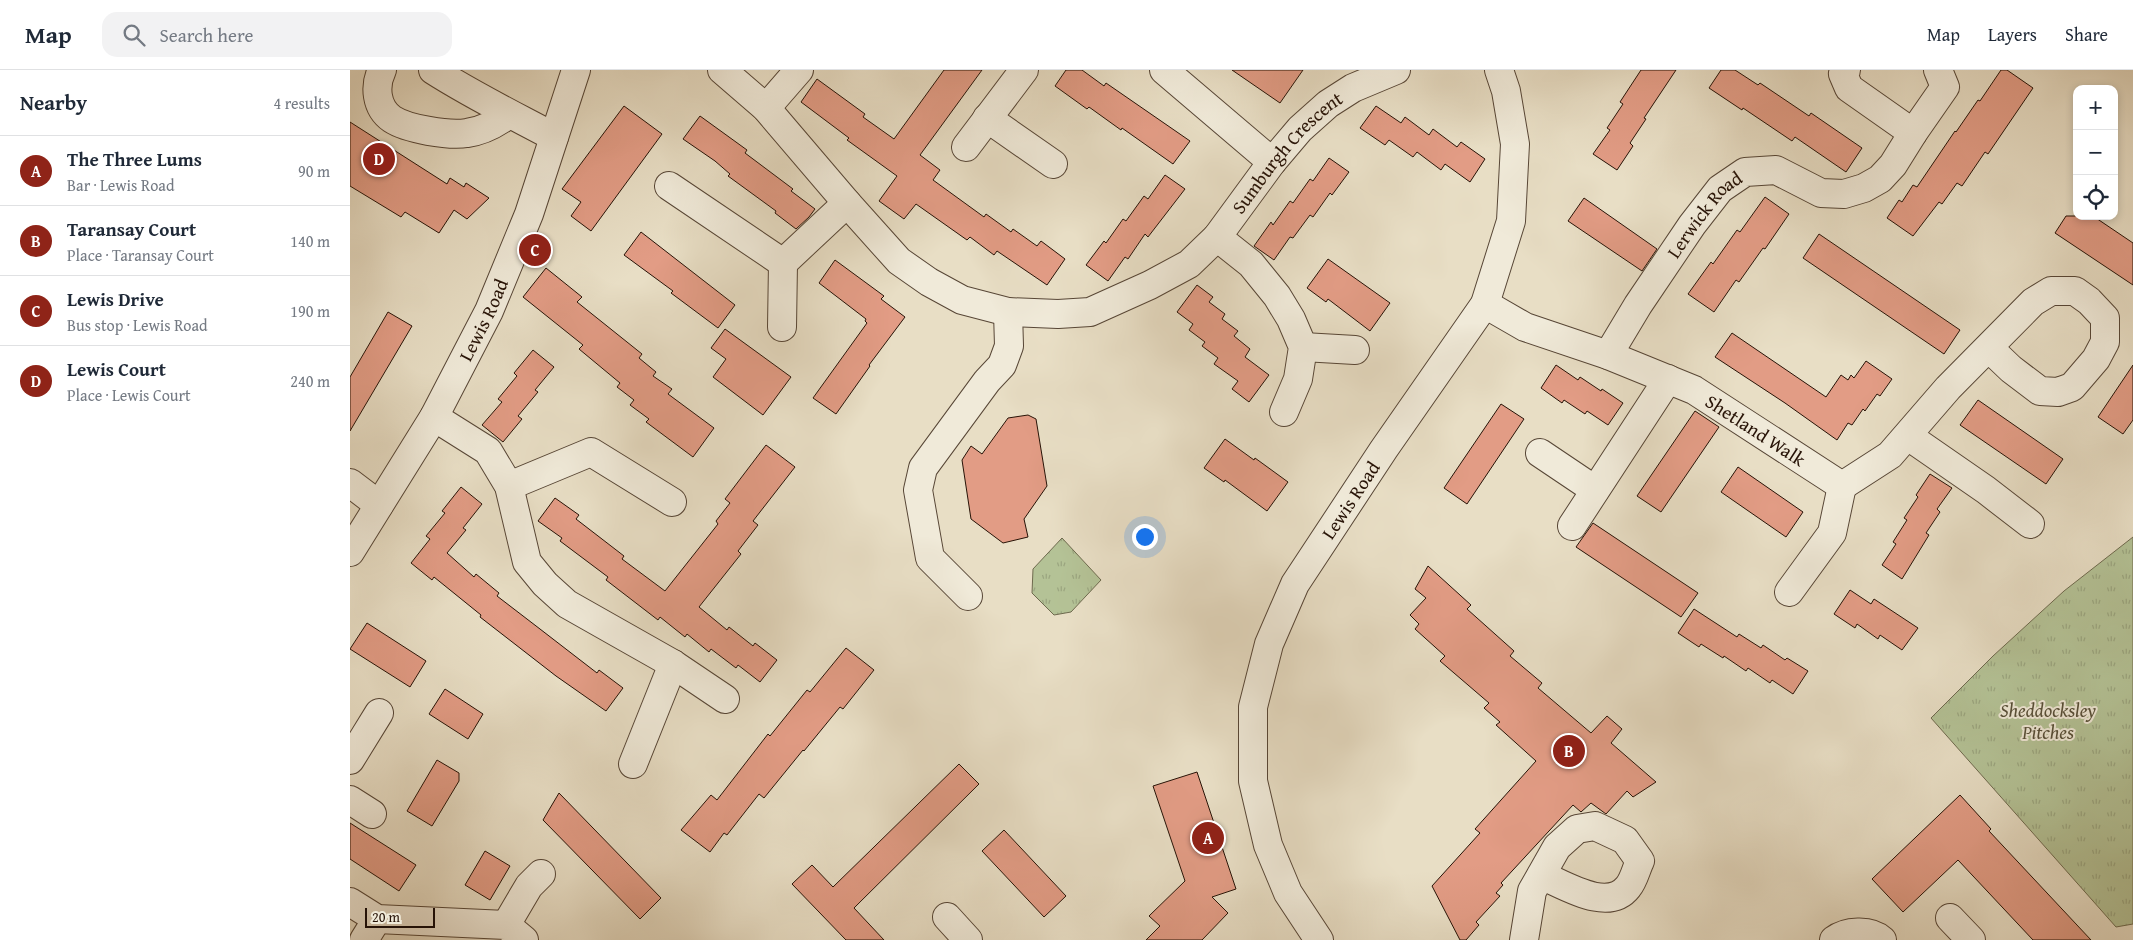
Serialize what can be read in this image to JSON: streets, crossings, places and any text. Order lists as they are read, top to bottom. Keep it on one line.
{"streets":{"street":["Sumburgh Crescent","Lerwick Road","Lewis Road","Shetland Walk"]},"crossings":[["Lerwick Road","Shetland Walk"],["Lewis Road","Shetland Walk"]],"parks":["Sheddocksley Pitches"],"scale_bar":"20 m","page":{"header":"Map","search":"Search here","nav":["Map","Layers","Share"],"heading":["Nearby","4 results"],"map_buttons":["+","−"],"list":[{"mark":"A","name":"The Three Lums","note":"Bar · Lewis Road","value":"90 m"},{"mark":"B","name":"Taransay Court","note":"Place · Taransay Court","value":"140 m"},{"mark":"C","name":"Lewis Drive","note":"Bus stop · Lewis Road","value":"190 m"},{"mark":"D","name":"Lewis Court","note":"Place · Lewis Court","value":"240 m"}],"pins":["D","C","B","A"],"scale":"20 m"}}
